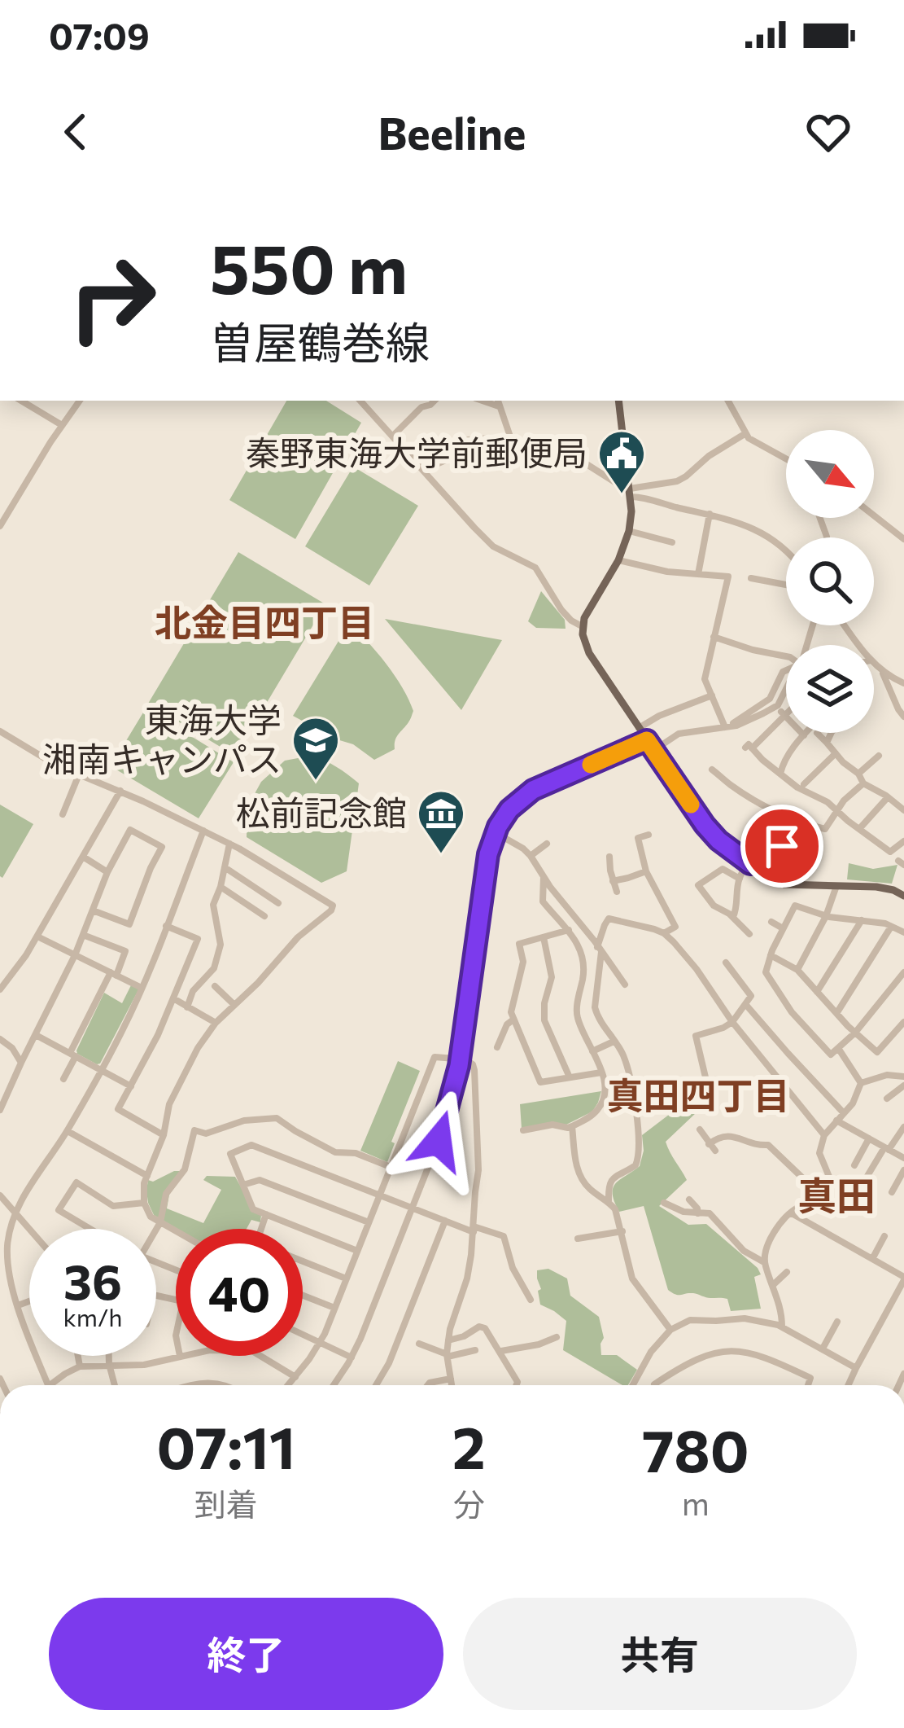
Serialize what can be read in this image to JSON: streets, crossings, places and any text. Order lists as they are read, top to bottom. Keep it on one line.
{"districts":["北金目四丁目","真田四丁目","真田"],"places":{"public building":["秦野東海大学前郵便局"],"school or university":["東海大学 湘南キャンパス"],"museum":["松前記念館"]},"north":"bottom right","page":{"status":"07:09","header":"Beeline","turn":["550 m","曽屋鶴巻線"],"speed":"36 km/h","limit":"40","eta":["07:11","到着","2","分","780","m"],"buttons":["終了","共有"]}}
